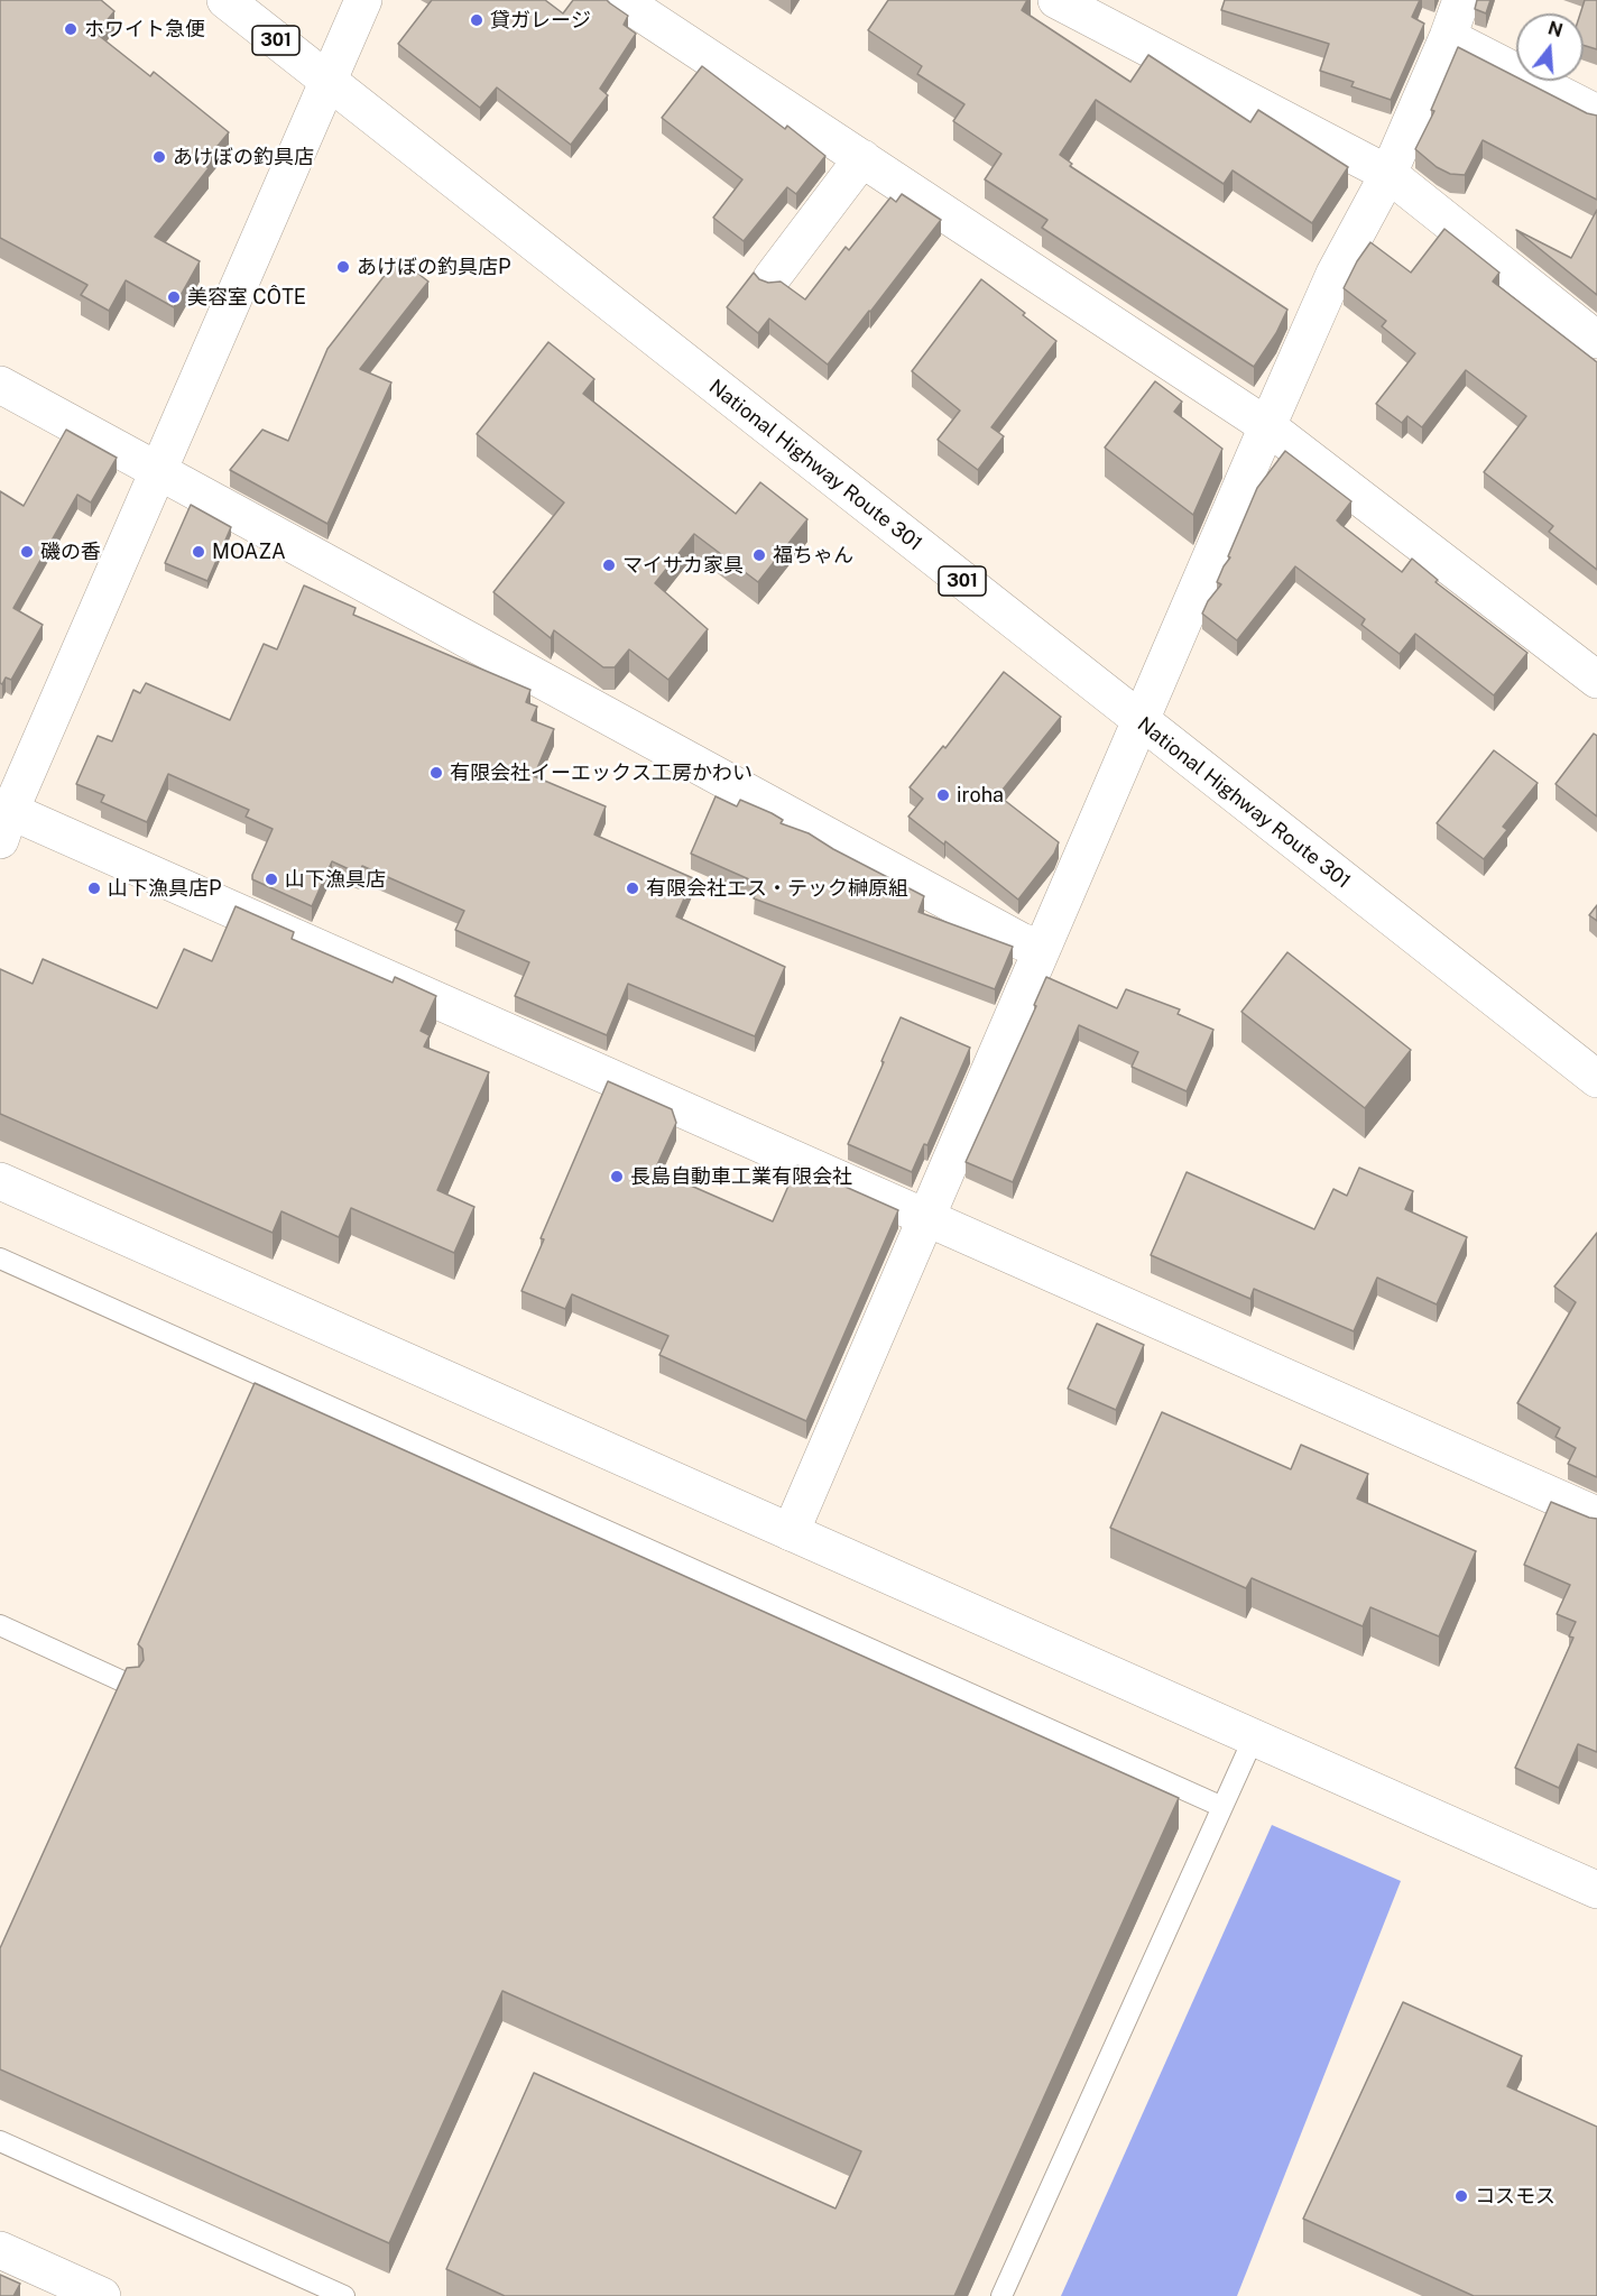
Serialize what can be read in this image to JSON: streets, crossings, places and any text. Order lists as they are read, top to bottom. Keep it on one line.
{"streets":{"main road":["301","National Highway Route 301"]},"places":["貸ガレージ","ホワイト急便","あけぼの釣具店","あけぼの釣具店P","美容室 CÔTE","磯の香","MOAZA","福ちゃん","マイサカ家具","有限会社イーエックス工房かわい","iroha","山下漁具店","山下漁具店P","有限会社エス・テック榊原組","長島自動車工業有限会社","コスモス"],"north":"top"}
